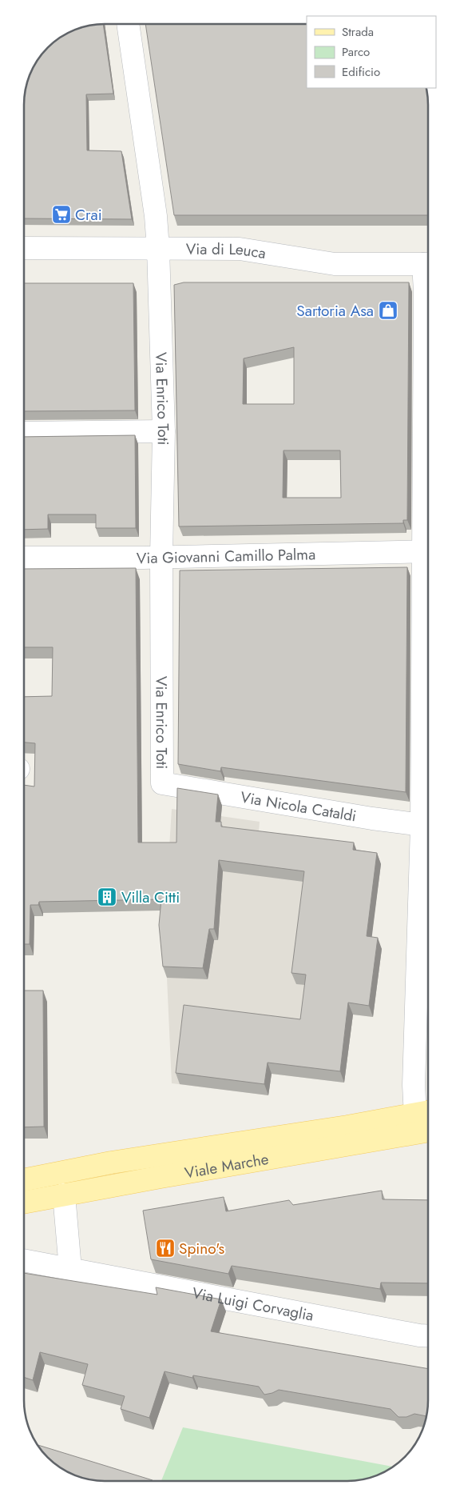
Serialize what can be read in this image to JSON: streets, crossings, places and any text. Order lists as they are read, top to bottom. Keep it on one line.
{"streets":{"main road":["Viale Marche"],"street":["Via di Leuca","Via Enrico Toti","Via Giovanni Camillo Palma","Via Nicola Cataldi","Via Luigi Corvaglia"]},"crossings":[["Via di Leuca","Via Enrico Toti"],["Via Enrico Toti","Via Giovanni Camillo Palma"],["Via Enrico Toti","Via Nicola Cataldi"]],"places":{"supermarket":["Crai"],"shop":["Sartoria Asa"],"building":["Villa Citti"],"restaurant":["Spino's"]},"legend":["Strada","Parco","Edificio"]}
